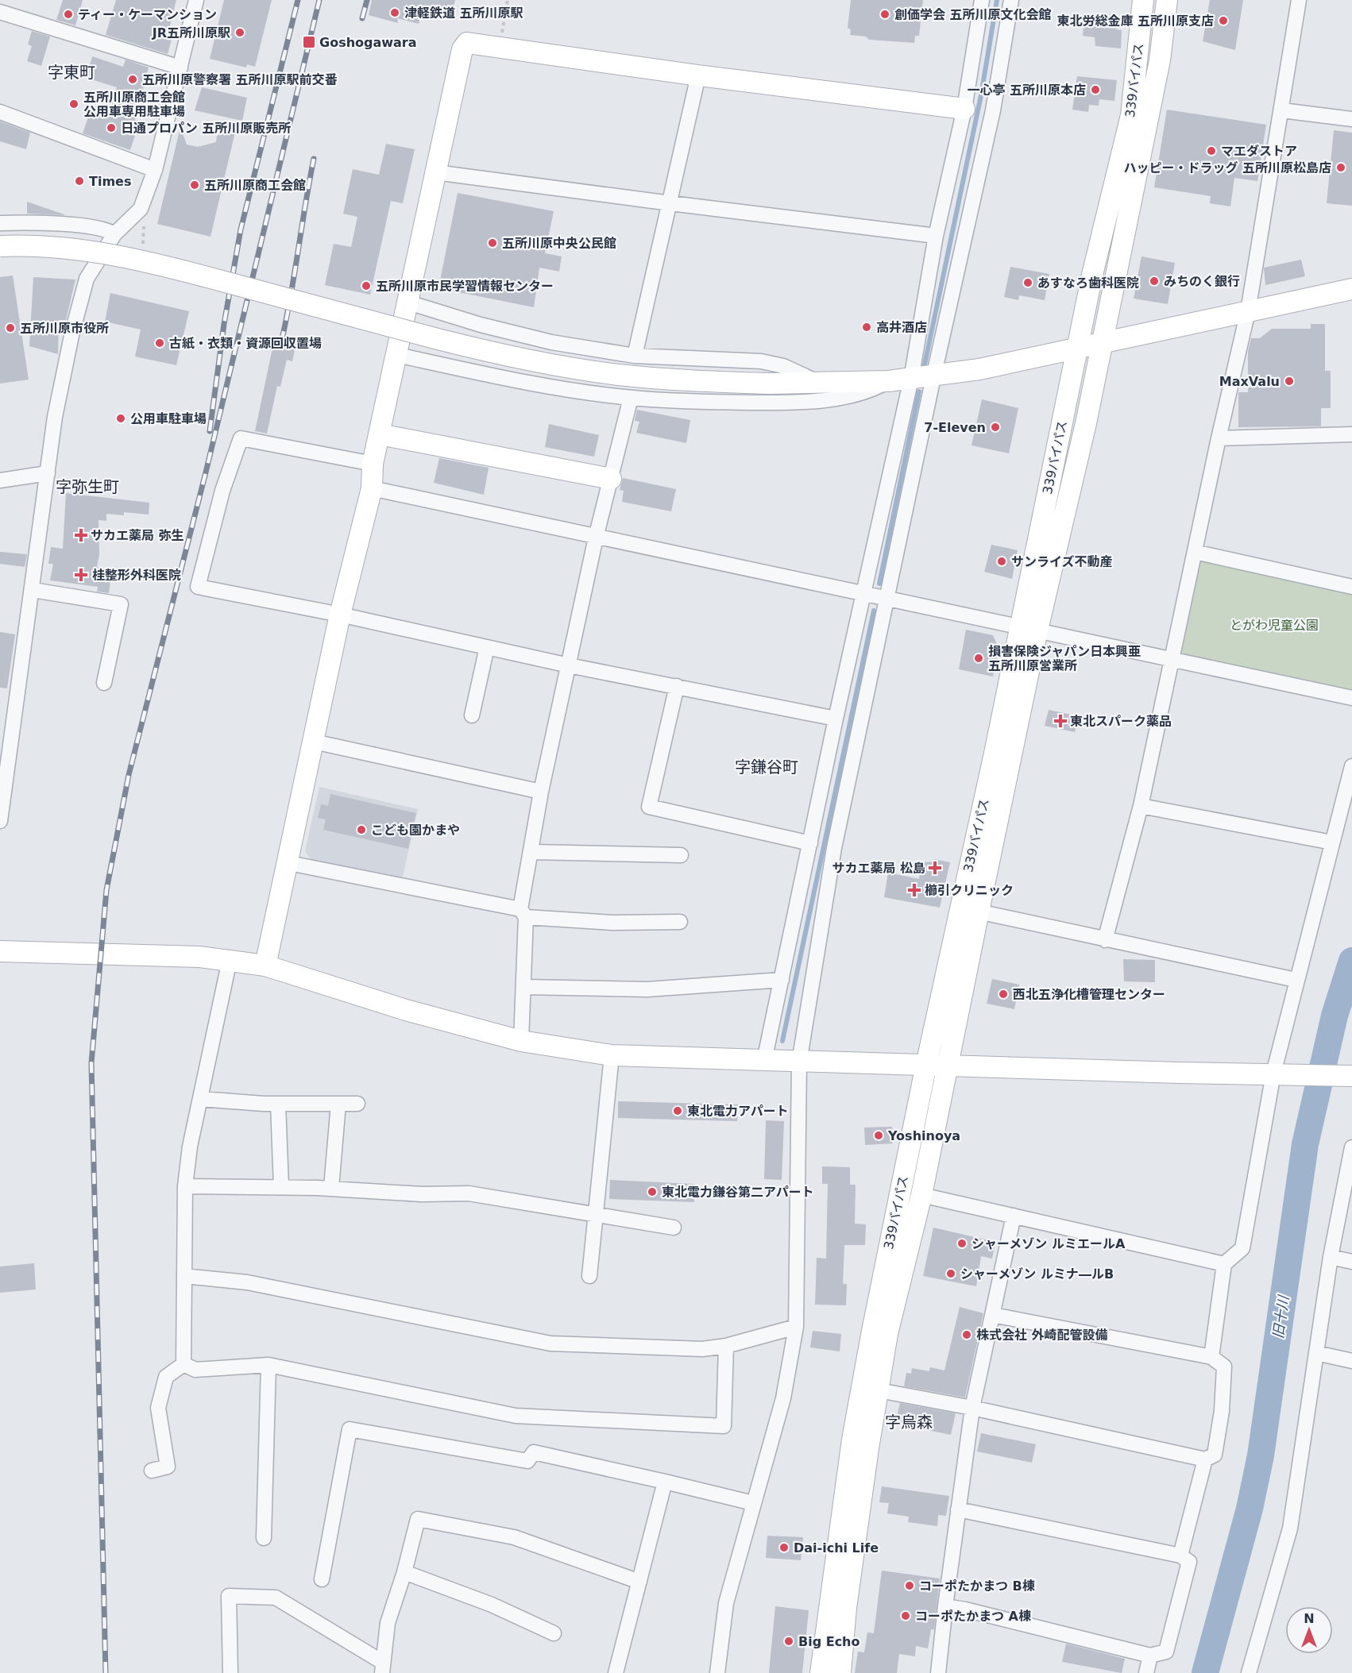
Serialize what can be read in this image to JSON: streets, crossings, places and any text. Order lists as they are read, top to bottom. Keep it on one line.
{"streets":{"street":["339バイパス"]},"districts":["字東町","字弥生町","字鎌谷町","字烏森"],"water":["旧十川"],"parks":["とがわ児童公園"],"places":{"other":["津軽鉄道 五所川原駅","ティー・ケーマンション","創価学会 五所川原文化会館","東北労総金庫 五所川原支店","JR五所川原駅","五所川原警察署 五所川原駅前交番","一心亭 五所川原本店","五所川原商工会館 公用車専用駐車場","日通プロパン 五所川原販売所","マエダストア","ハッピー・ドラッグ 五所川原松島店","Times","五所川原商工会館","五所川原中央公民館","みちのく銀行","あすなろ歯科医院","五所川原市民学習情報センター","高井酒店","五所川原市役所","古紙・衣類・資源回収置場","MaxValu","公用車駐車場","7-Eleven","サンライズ不動産","損害保険ジャパン日本興亜 五所川原営業所","こども園かまや","西北五浄化槽管理センター","東北電力アパート","Yoshinoya","東北電力鎌谷第二アパート","シャーメゾン ルミエールA","シャーメゾン ルミナ―ルB","株式会社 外崎配管設備","Dai-ichi Life","コーポたかまつ B棟","コーポたかまつ A棟","Big Echo"],"transit":["Goshogawara"],"health":["サカエ薬局 弥生","桂整形外科医院","東北スパーク薬品","サカエ薬局 松島","櫛引クリニック"]},"north":"top"}
